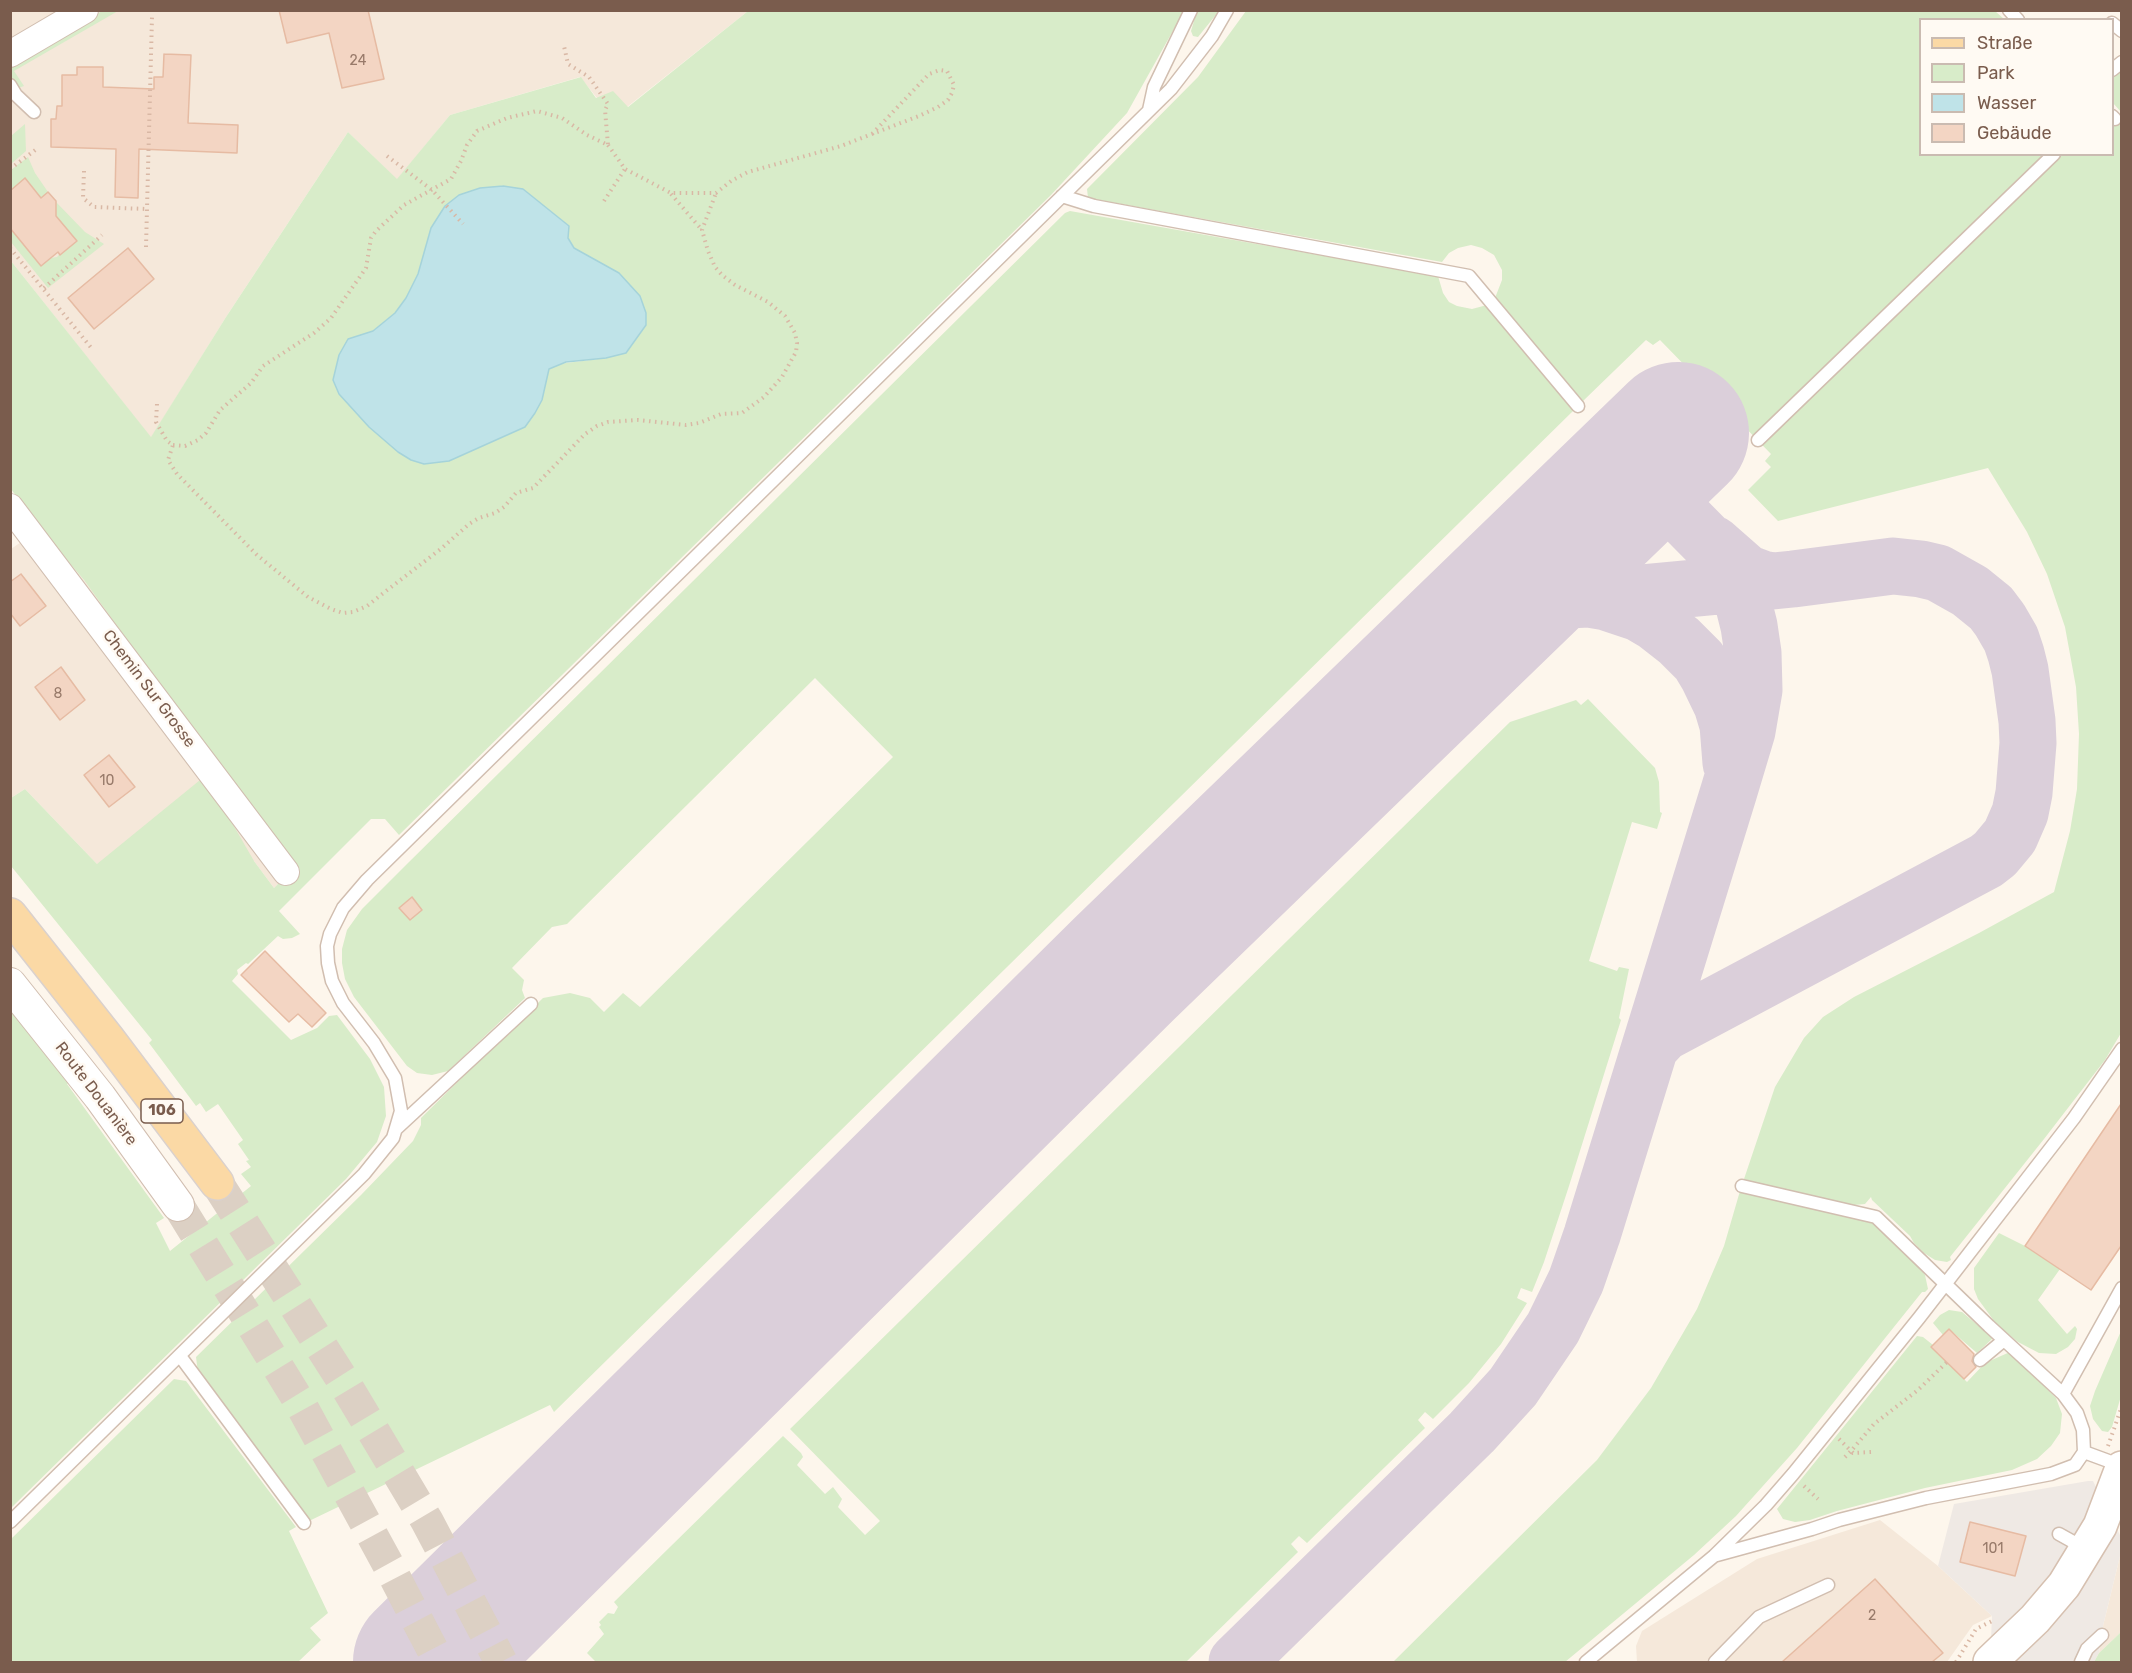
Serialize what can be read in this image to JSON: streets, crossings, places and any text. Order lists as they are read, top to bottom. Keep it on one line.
{"streets":{"main road":["106"],"street":["Chemin Sur Grosse","Route Douanière"]},"house_numbers":["24","8","10","101","2"],"legend":["Straße","Park","Wasser","Gebäude"]}
